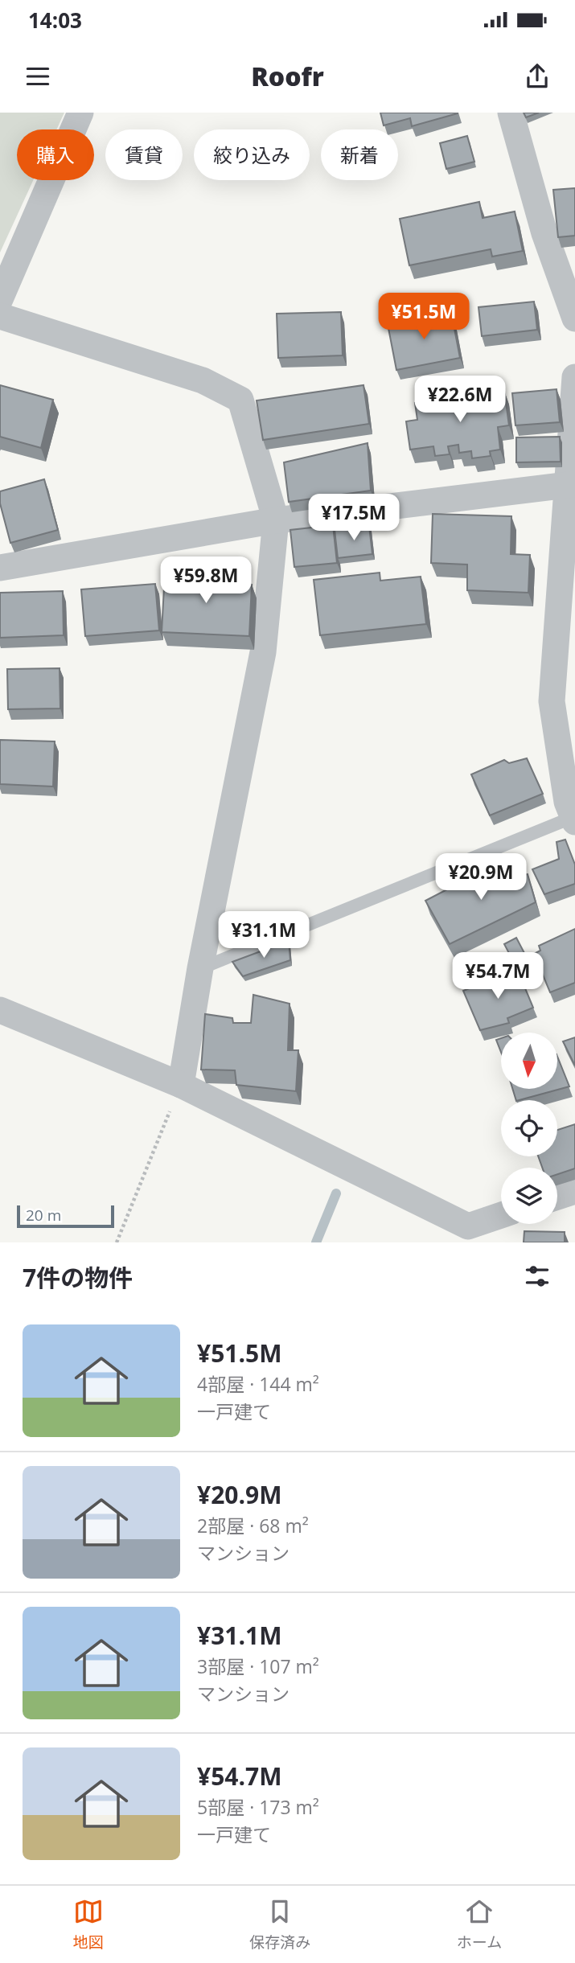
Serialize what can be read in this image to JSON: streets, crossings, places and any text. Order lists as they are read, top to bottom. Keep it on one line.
{"scale_bar":"20 m","north":"bottom","page":{"status":"14:03","header":"Roofr","chip":["購入","賃貸","絞り込み","新着"],"price":["¥51.5M","¥22.6M","¥17.5M","¥59.8M","¥20.9M","¥31.1M","¥54.7M"],"scale":"20 m","heading":"7件の物件","list":[{"name":"¥51.5M","note":"4部屋 · 144 m² · 一戸建て"},{"name":"¥20.9M","note":"2部屋 · 68 m² · マンション"},{"name":"¥31.1M","note":"3部屋 · 107 m² · マンション"},{"name":"¥54.7M","note":"5部屋 · 173 m² · 一戸建て"}],"tabs":["地図","保存済み","ホーム"]}}
